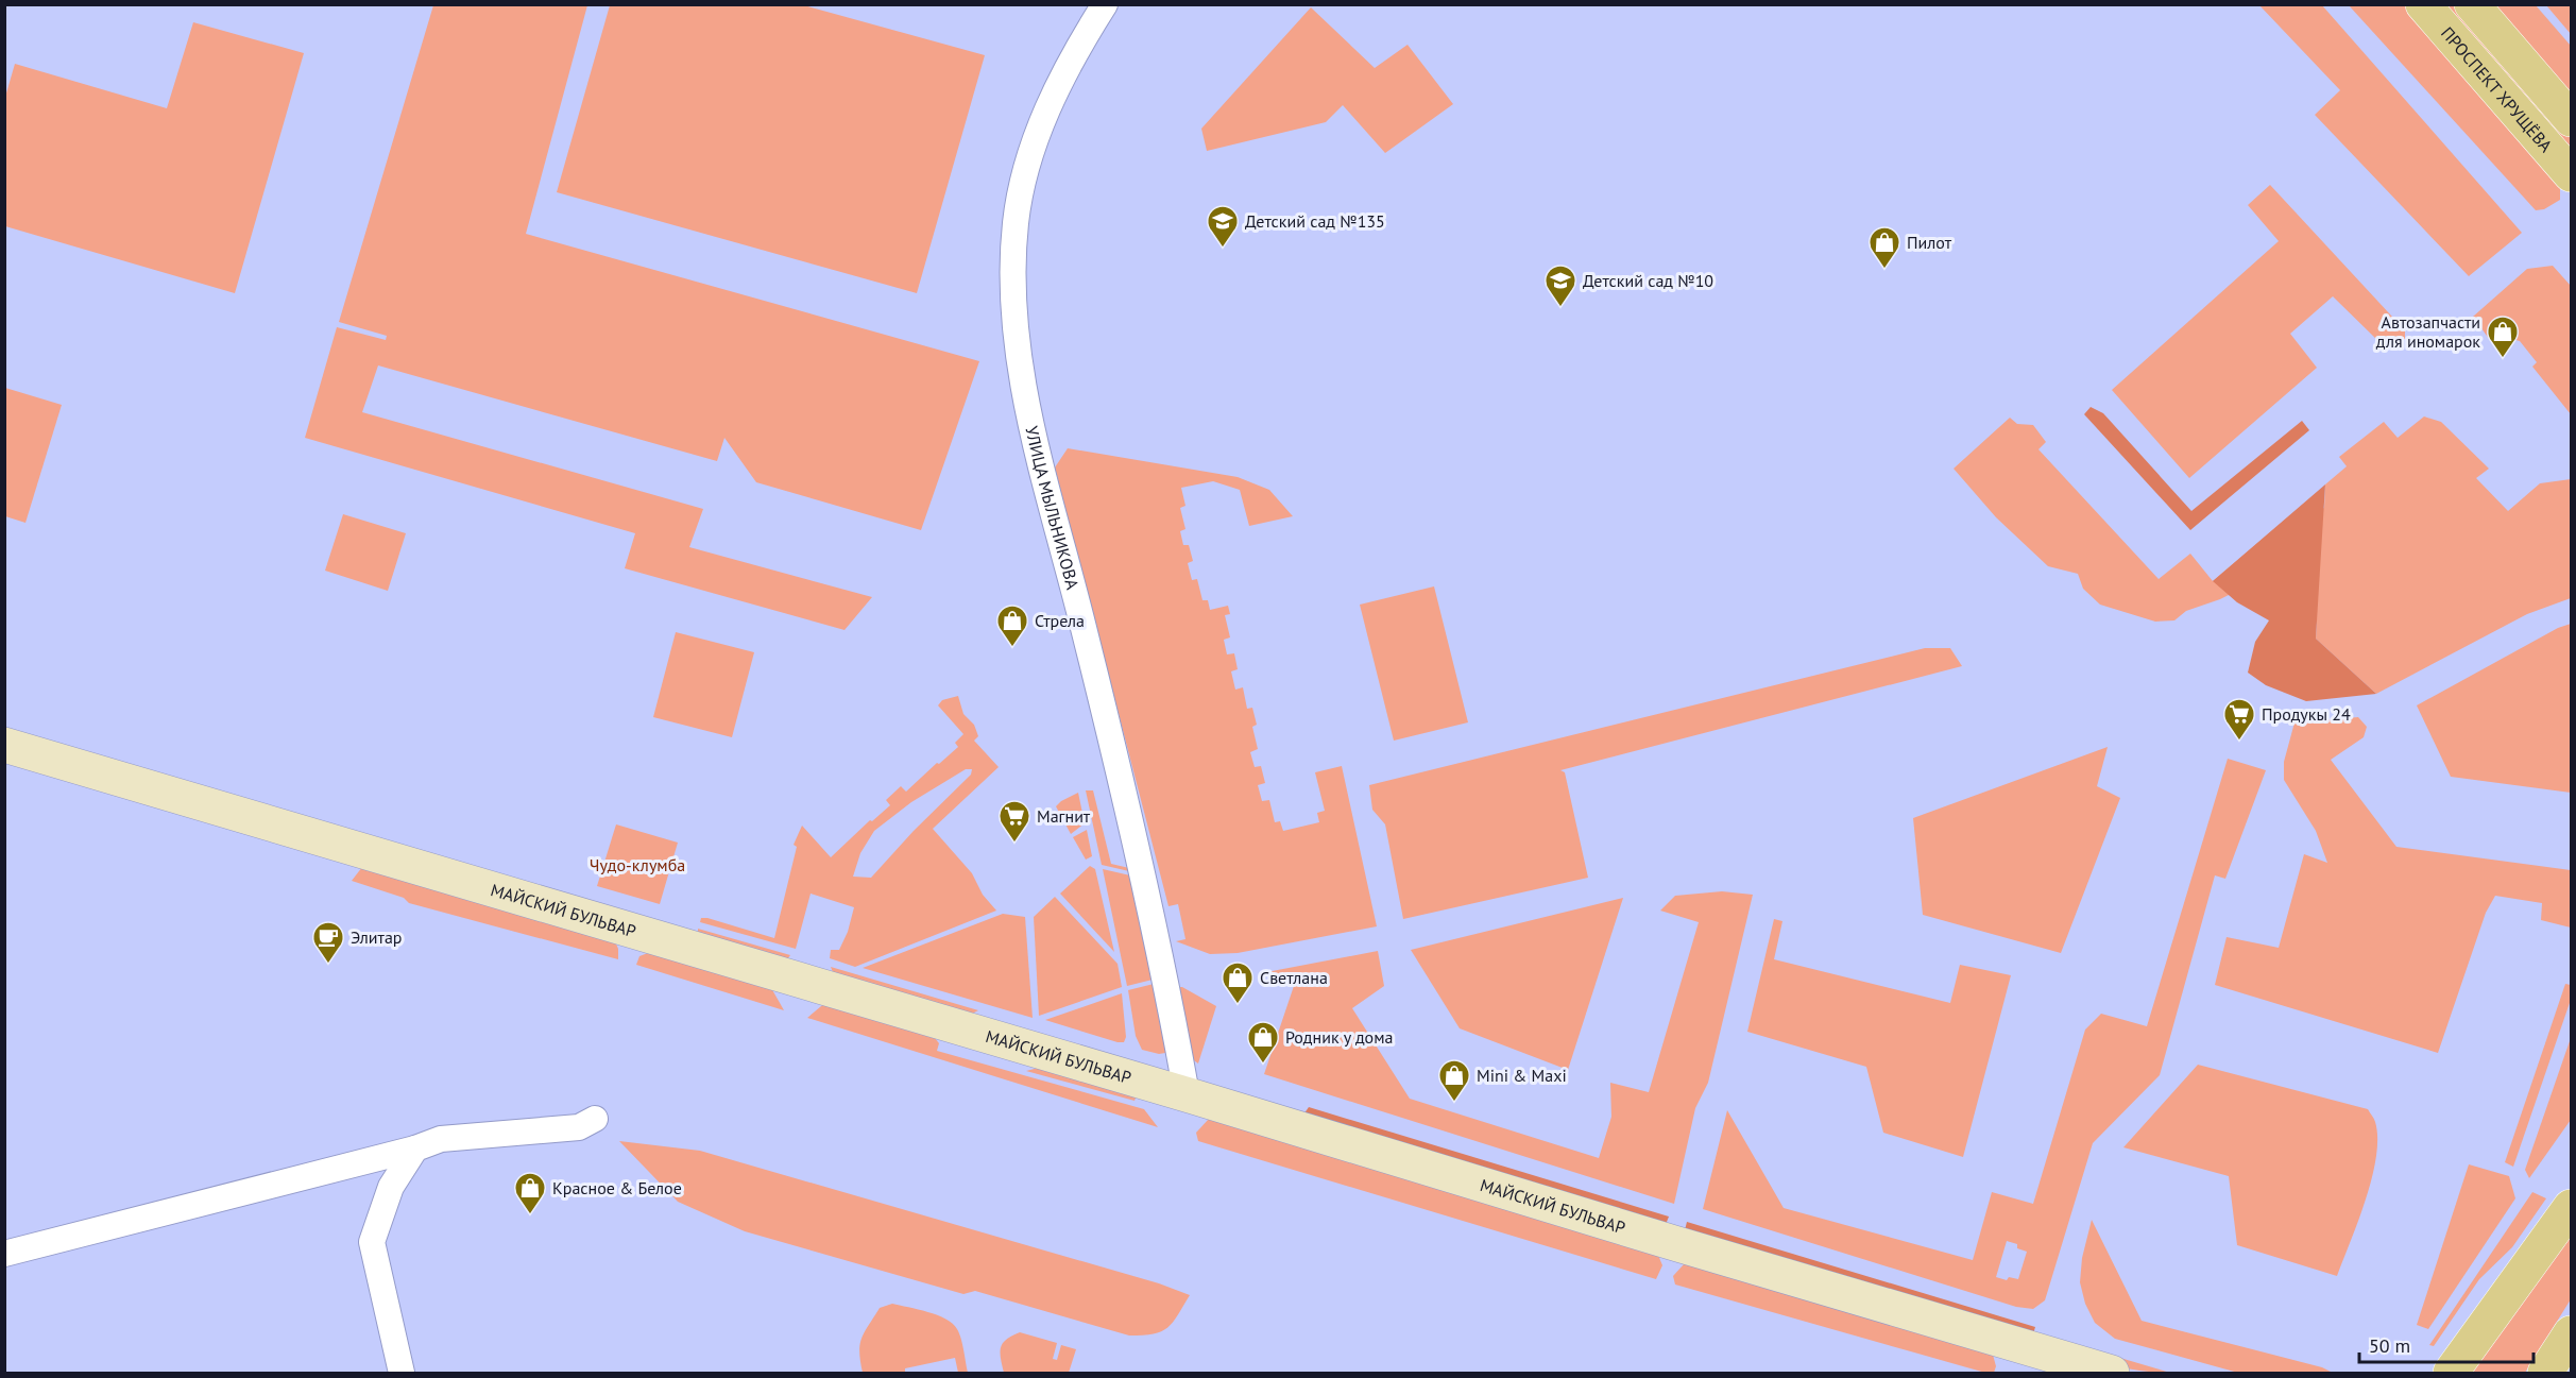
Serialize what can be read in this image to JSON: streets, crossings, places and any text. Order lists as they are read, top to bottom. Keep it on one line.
{"streets":{"main road":["ПРОСПЕКТ ХРУЩЁВА","МАЙСКИЙ БУЛЬВАР"],"street":["УЛИЦА МЫЛЬНИКОВА"]},"crossings":[["УЛИЦА МЫЛЬНИКОВА","МАЙСКИЙ БУЛЬВАР"]],"parks":["Чудо-клумба"],"places":{"school or university":["Детский сад №135","Детский сад №10"],"shop":["Пилот","Автозапчасти для иномарок","Стрела","Светлана","Родник у дома","Mini & Maxi","Красное & Белое"],"supermarket":["Продукы 24","Магнит"],"cafe":["Элитар"]},"scale_bar":"50 m"}
